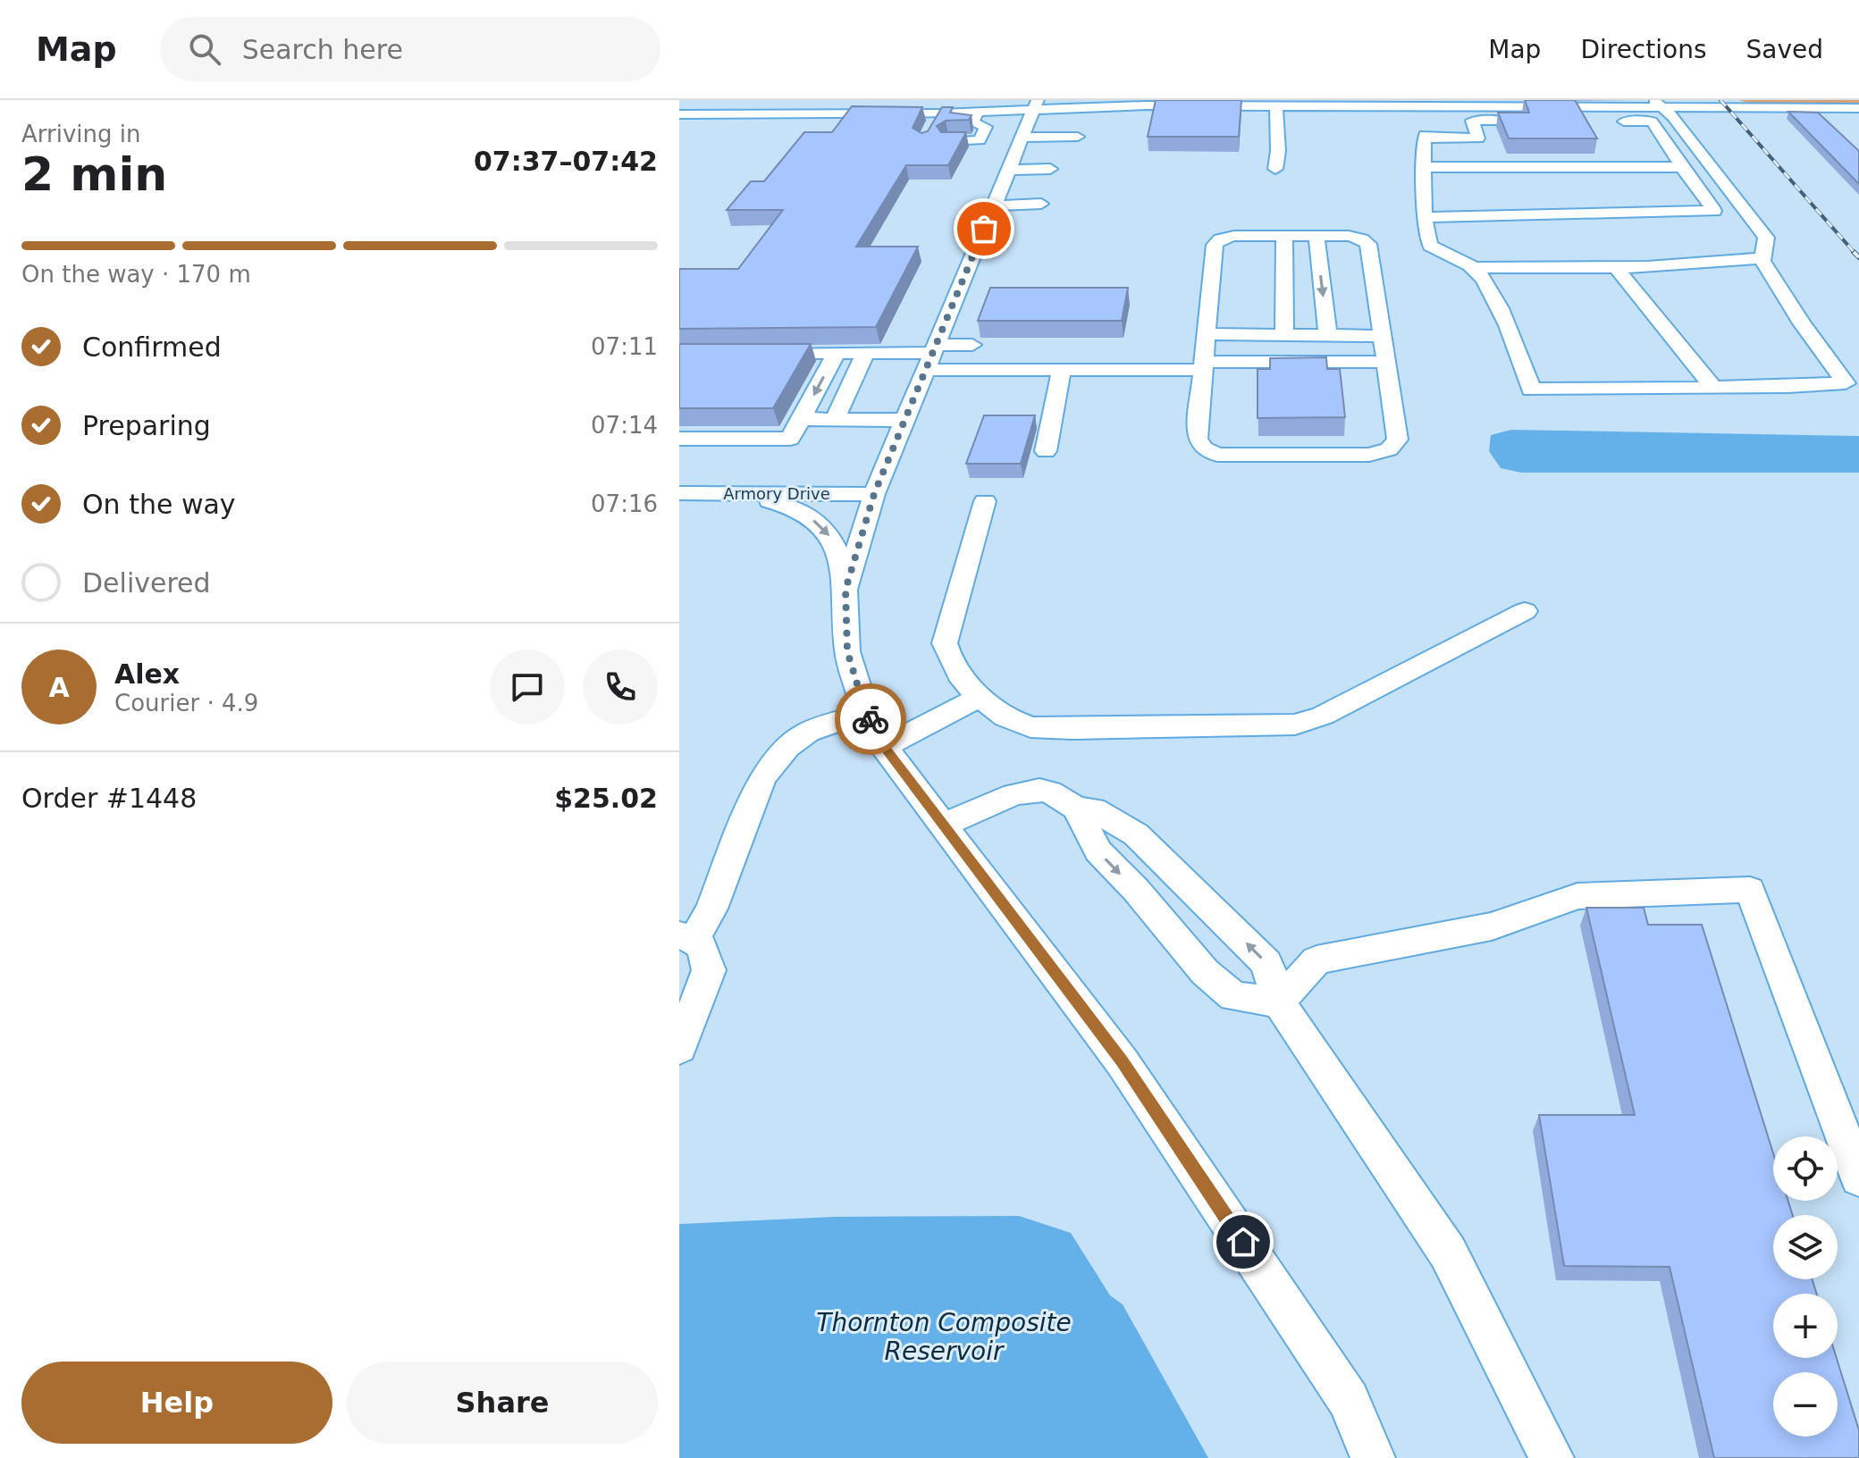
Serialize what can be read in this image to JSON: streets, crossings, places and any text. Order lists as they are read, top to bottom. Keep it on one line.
{"streets":{"street":["Armory Drive"]},"water":["Thornton Composite Reservoir"],"page":{"header":"Map","search":"Search here","nav":["Map","Directions","Saved"],"heading":["2 min","Arriving in","07:37–07:42"],"panel":["Alex","Courier · 4.9","Order #1448","$25.02"],"bar":"On the way · 170 m","list":[["Confirmed","07:11"],["Preparing","07:14"],["On the way","07:16"],"Delivered"],"round":"A","map_buttons":["+","−"],"buttons":["Help","Share"]}}
